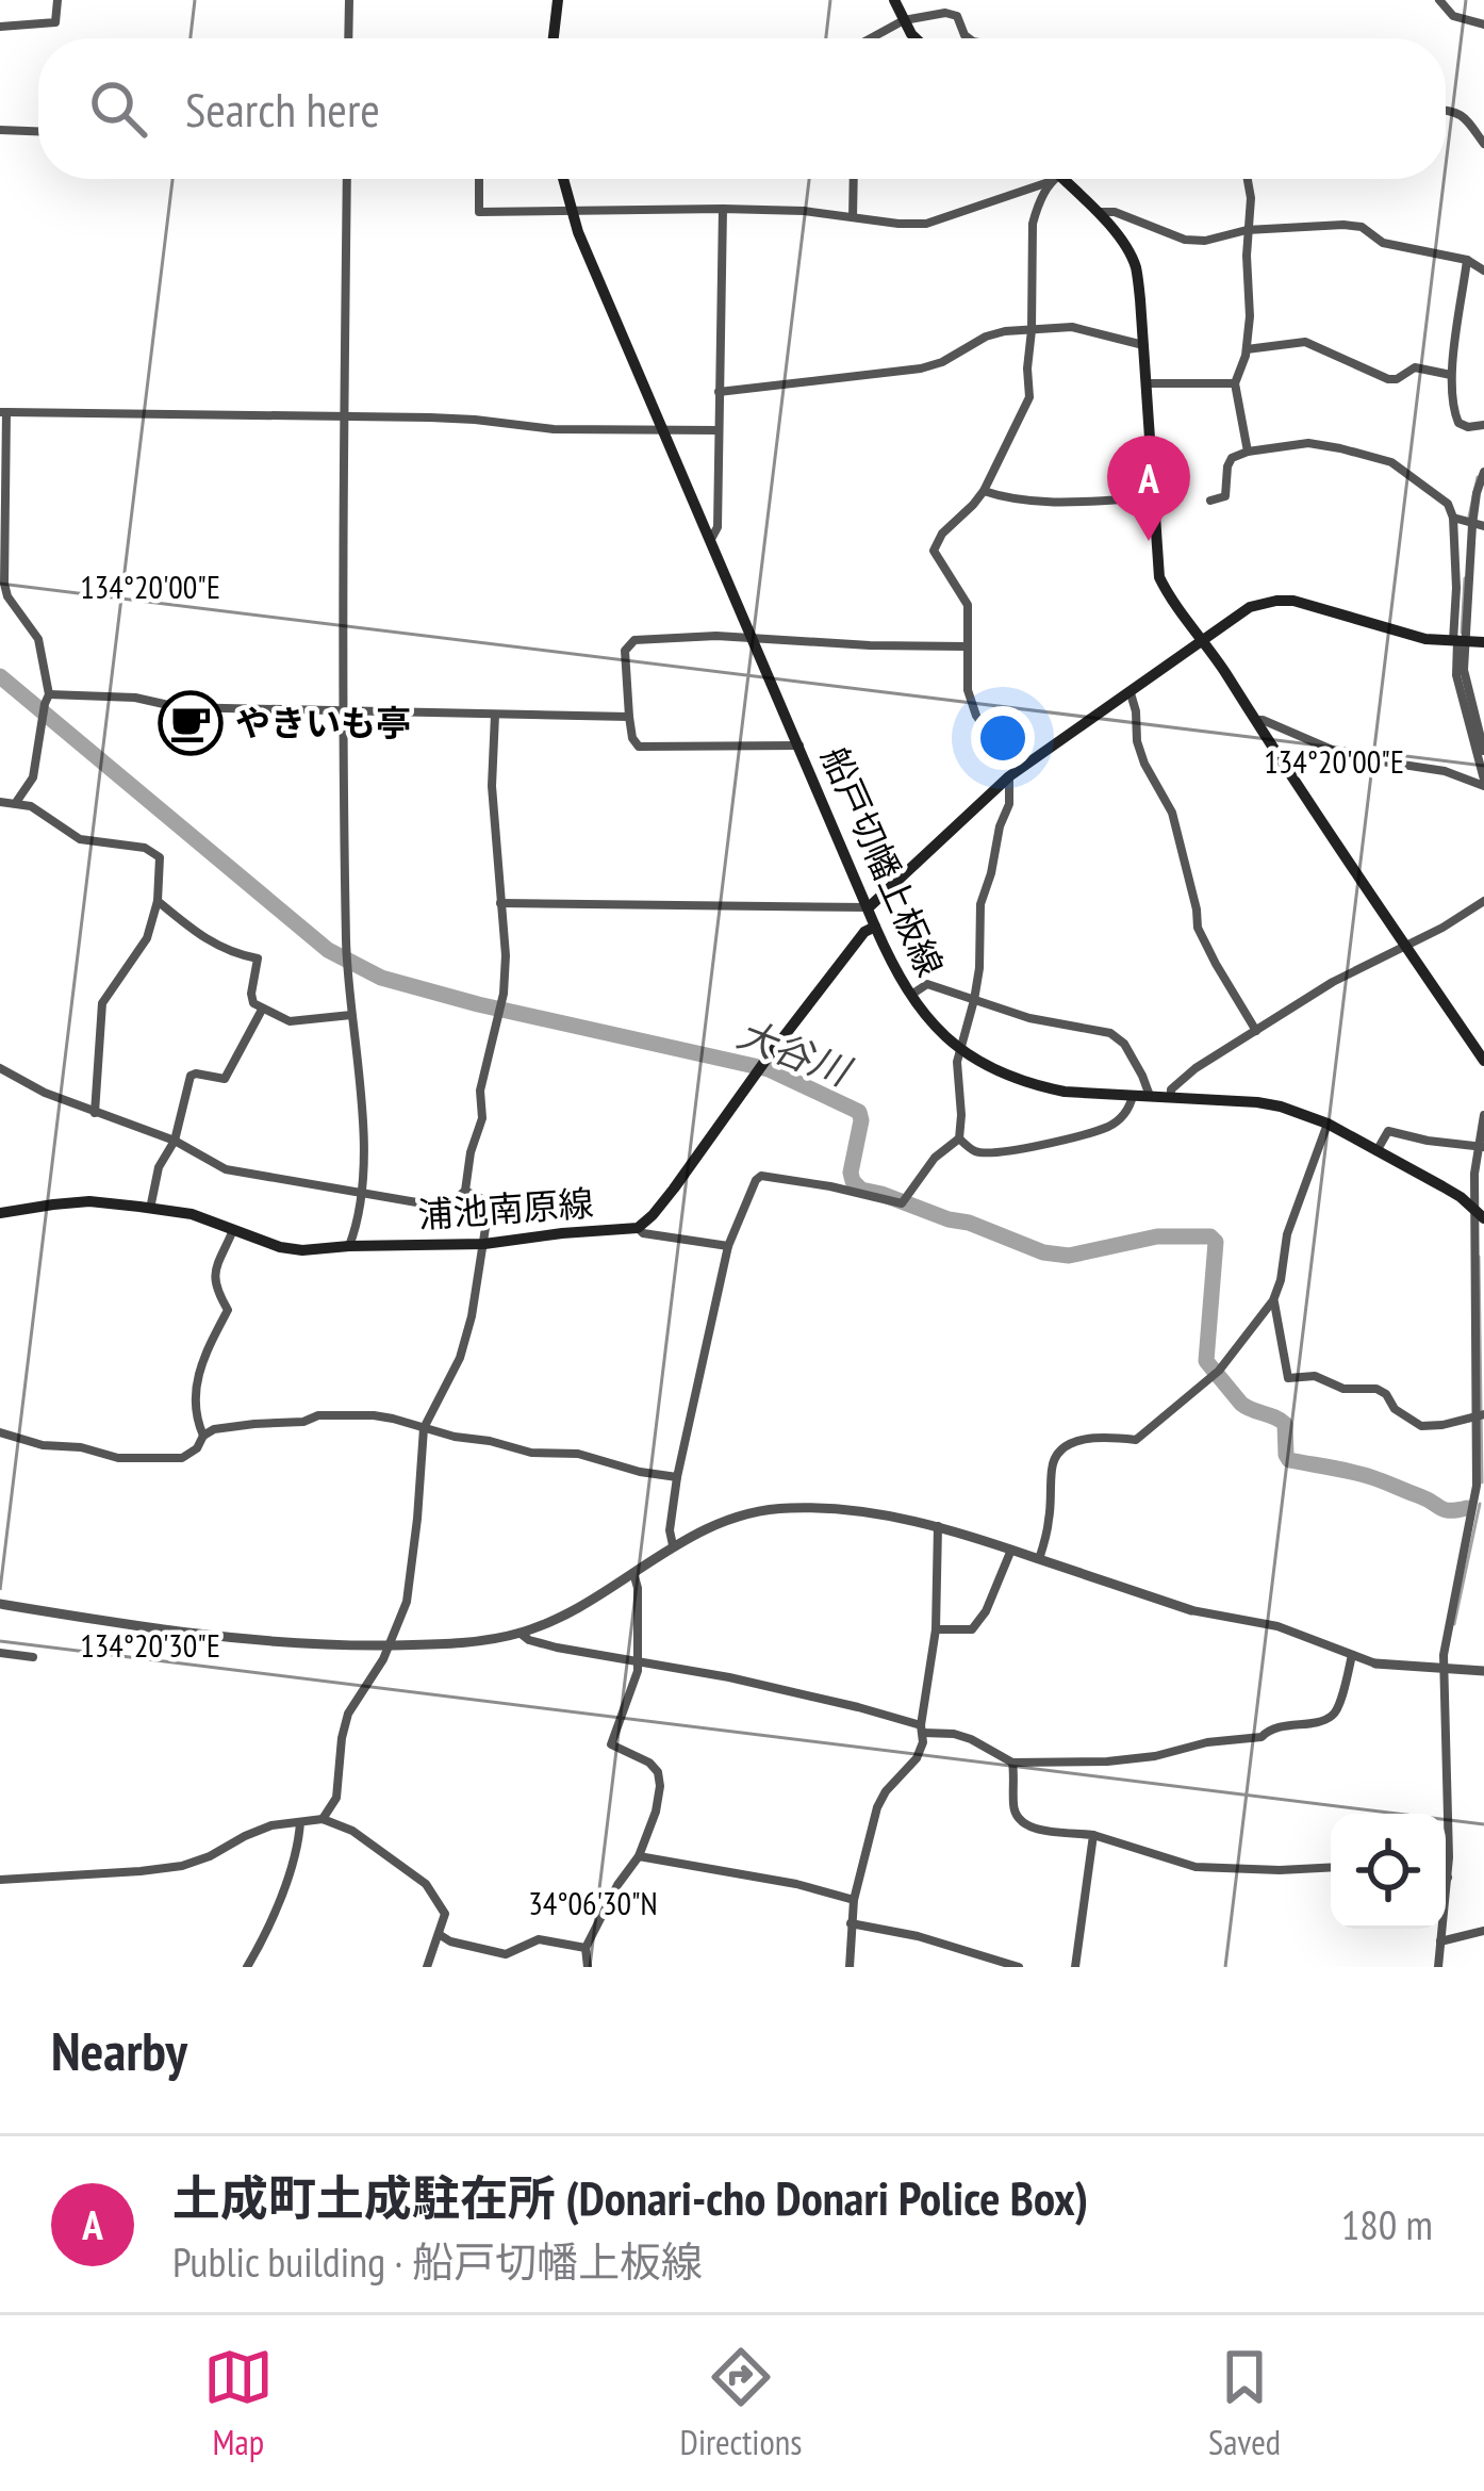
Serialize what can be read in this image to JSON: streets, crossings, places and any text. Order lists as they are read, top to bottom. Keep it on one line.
{"streets":{"main road":["船戸切幡上板線","浦池南原線"]},"crossings":[["船戸切幡上板線","浦池南原線"]],"water":["大谷川"],"places":{"cafe":["やきいも亭"]},"page":{"search":"Search here","pins":"A","heading":"Nearby","list":[{"mark":"A","name":"土成町土成駐在所 (Donari-cho Donari Police Box)","note":"Public building · 船戸切幡上板線","value":"180 m"}],"nav":["Map","Directions","Saved"]},"coordinates":["134°20'00\"E","134°20'30\"E","34°06'30\"N"]}
